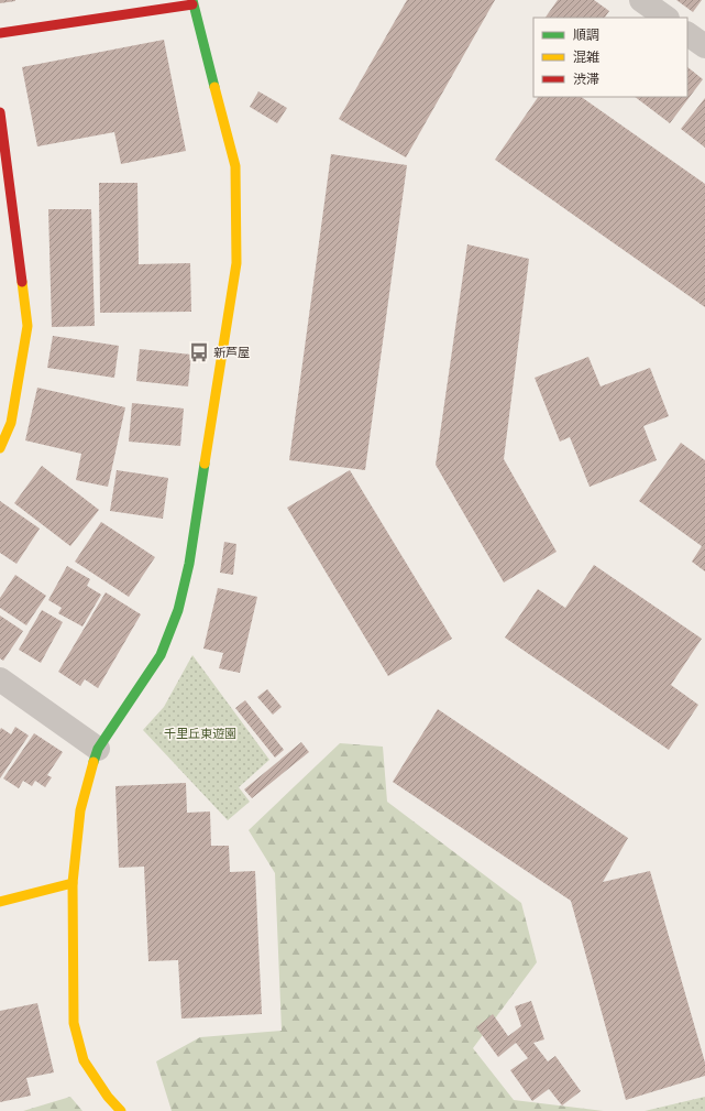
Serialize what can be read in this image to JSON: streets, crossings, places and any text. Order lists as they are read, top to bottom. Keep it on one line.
{"parks":["千里丘東遊園"],"places":{"bus stop":["新芦屋"]},"legend":["順調","混雑","渋滞"]}
